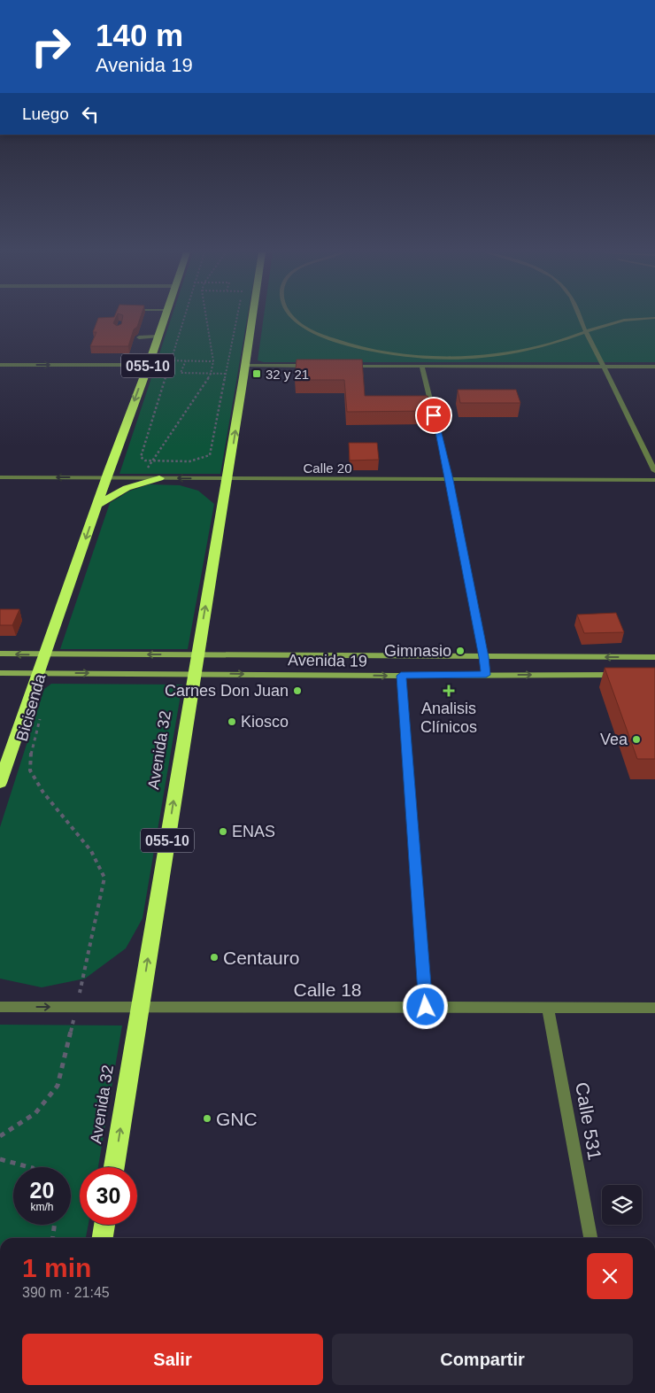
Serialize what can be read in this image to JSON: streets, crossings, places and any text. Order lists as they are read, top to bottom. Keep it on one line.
{"streets":{"highway":["055-10","Avenida 32"],"main road":["Avenida 19"],"street":["Calle 20","Calle 18","Calle 531"],"path":["Bicisenda"]},"crossings":[["055-10","Calle 20"],["055-10","Avenida 19"],["Calle 20","Avenida 32"],["Avenida 19","Avenida 32"],["Bicisenda","Calle 18"],["Avenida 32","Calle 18"],["Calle 18","Calle 531"]],"one_way":["Avenida 32"],"places":{"transit":["32 y 21"],"other":["Gimnasio","Carnes Don Juan","Kiosco","Vea","ENAS","Centauro","GNC"],"health":["Analisis Clínicos"]},"page":{"turn":["140 m","Avenida 19"],"then":"Luego","speed":"20 km/h","limit":"30","heading":["1 min","390 m · 21:45"],"buttons":["Salir","Compartir"]}}
